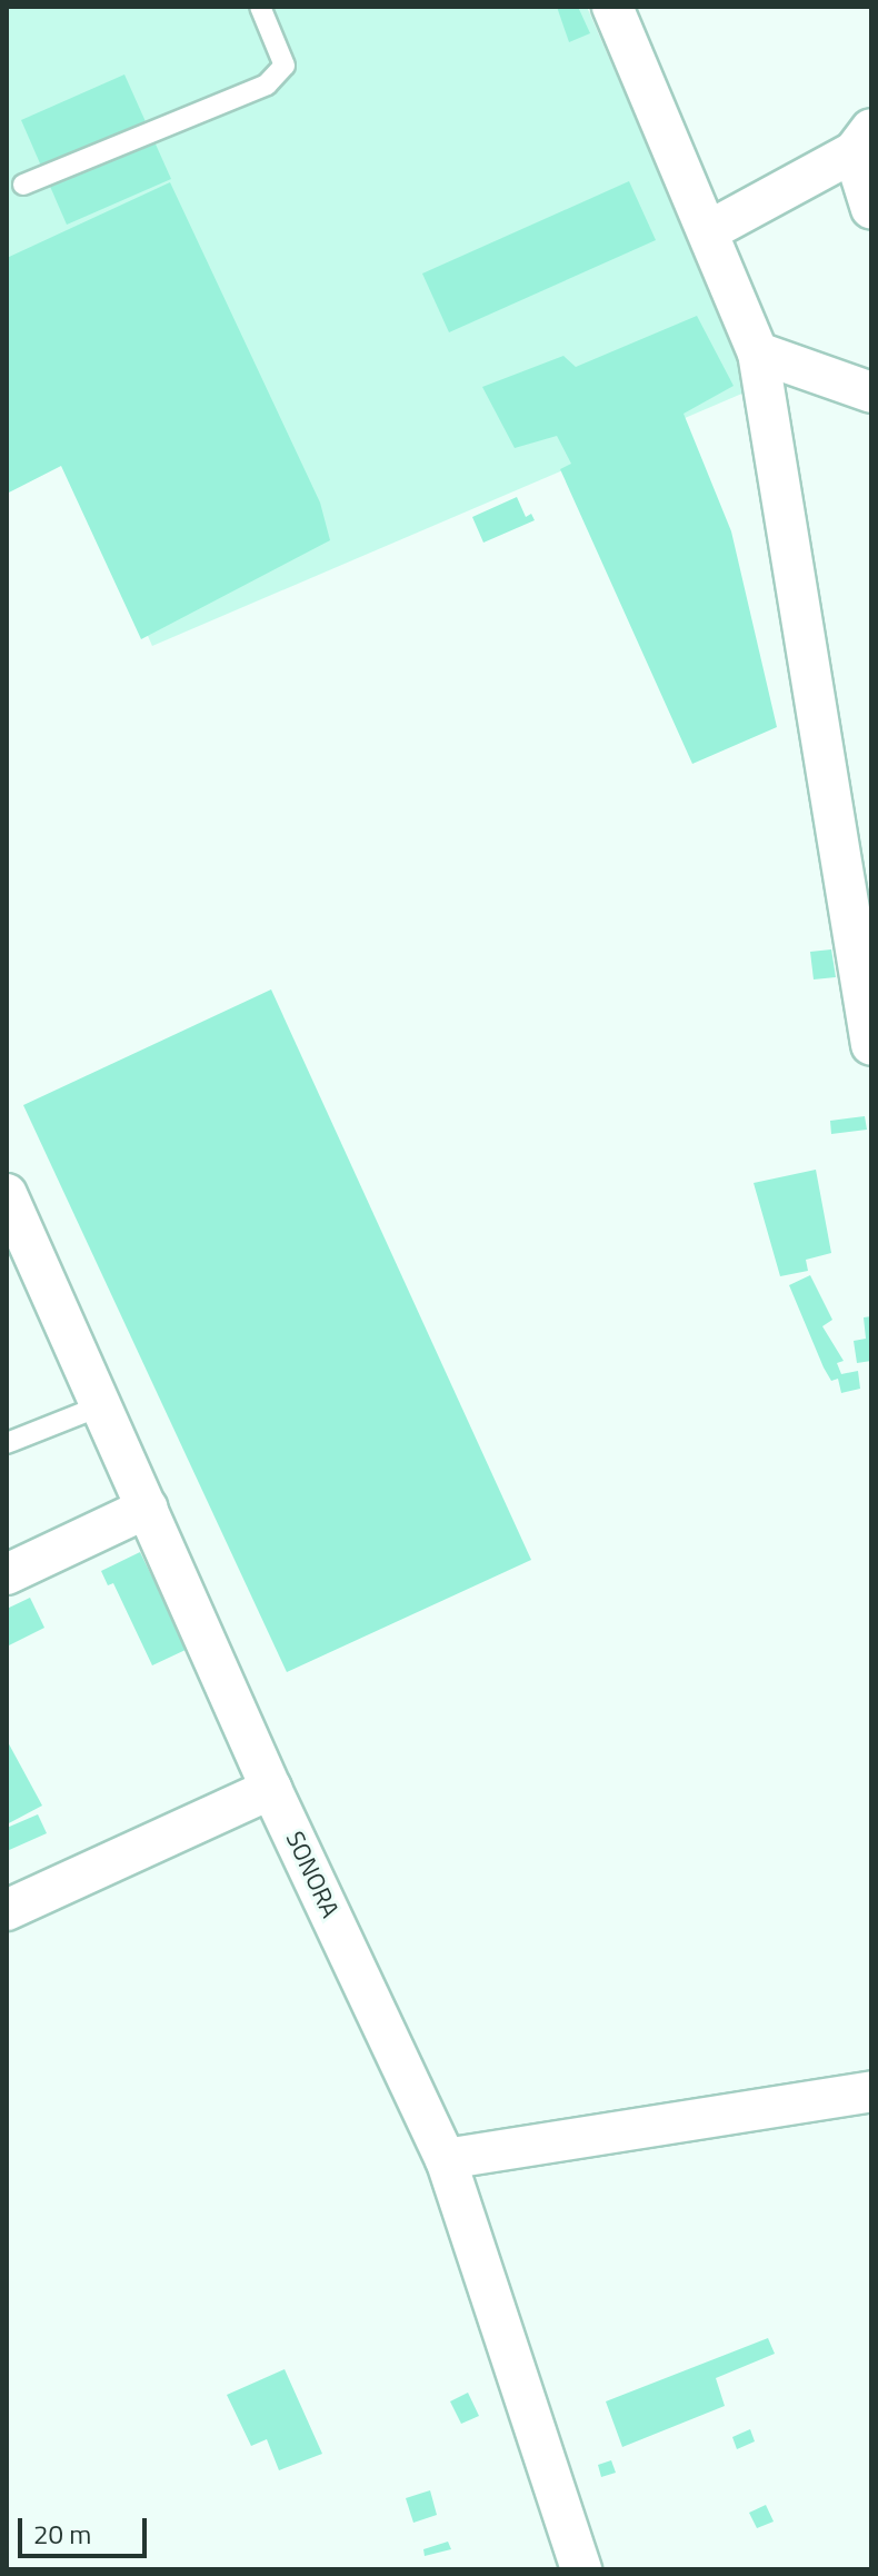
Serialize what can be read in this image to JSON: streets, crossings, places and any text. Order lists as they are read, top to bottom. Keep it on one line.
{"streets":{"street":["SONORA"]},"scale_bar":"20 m"}
